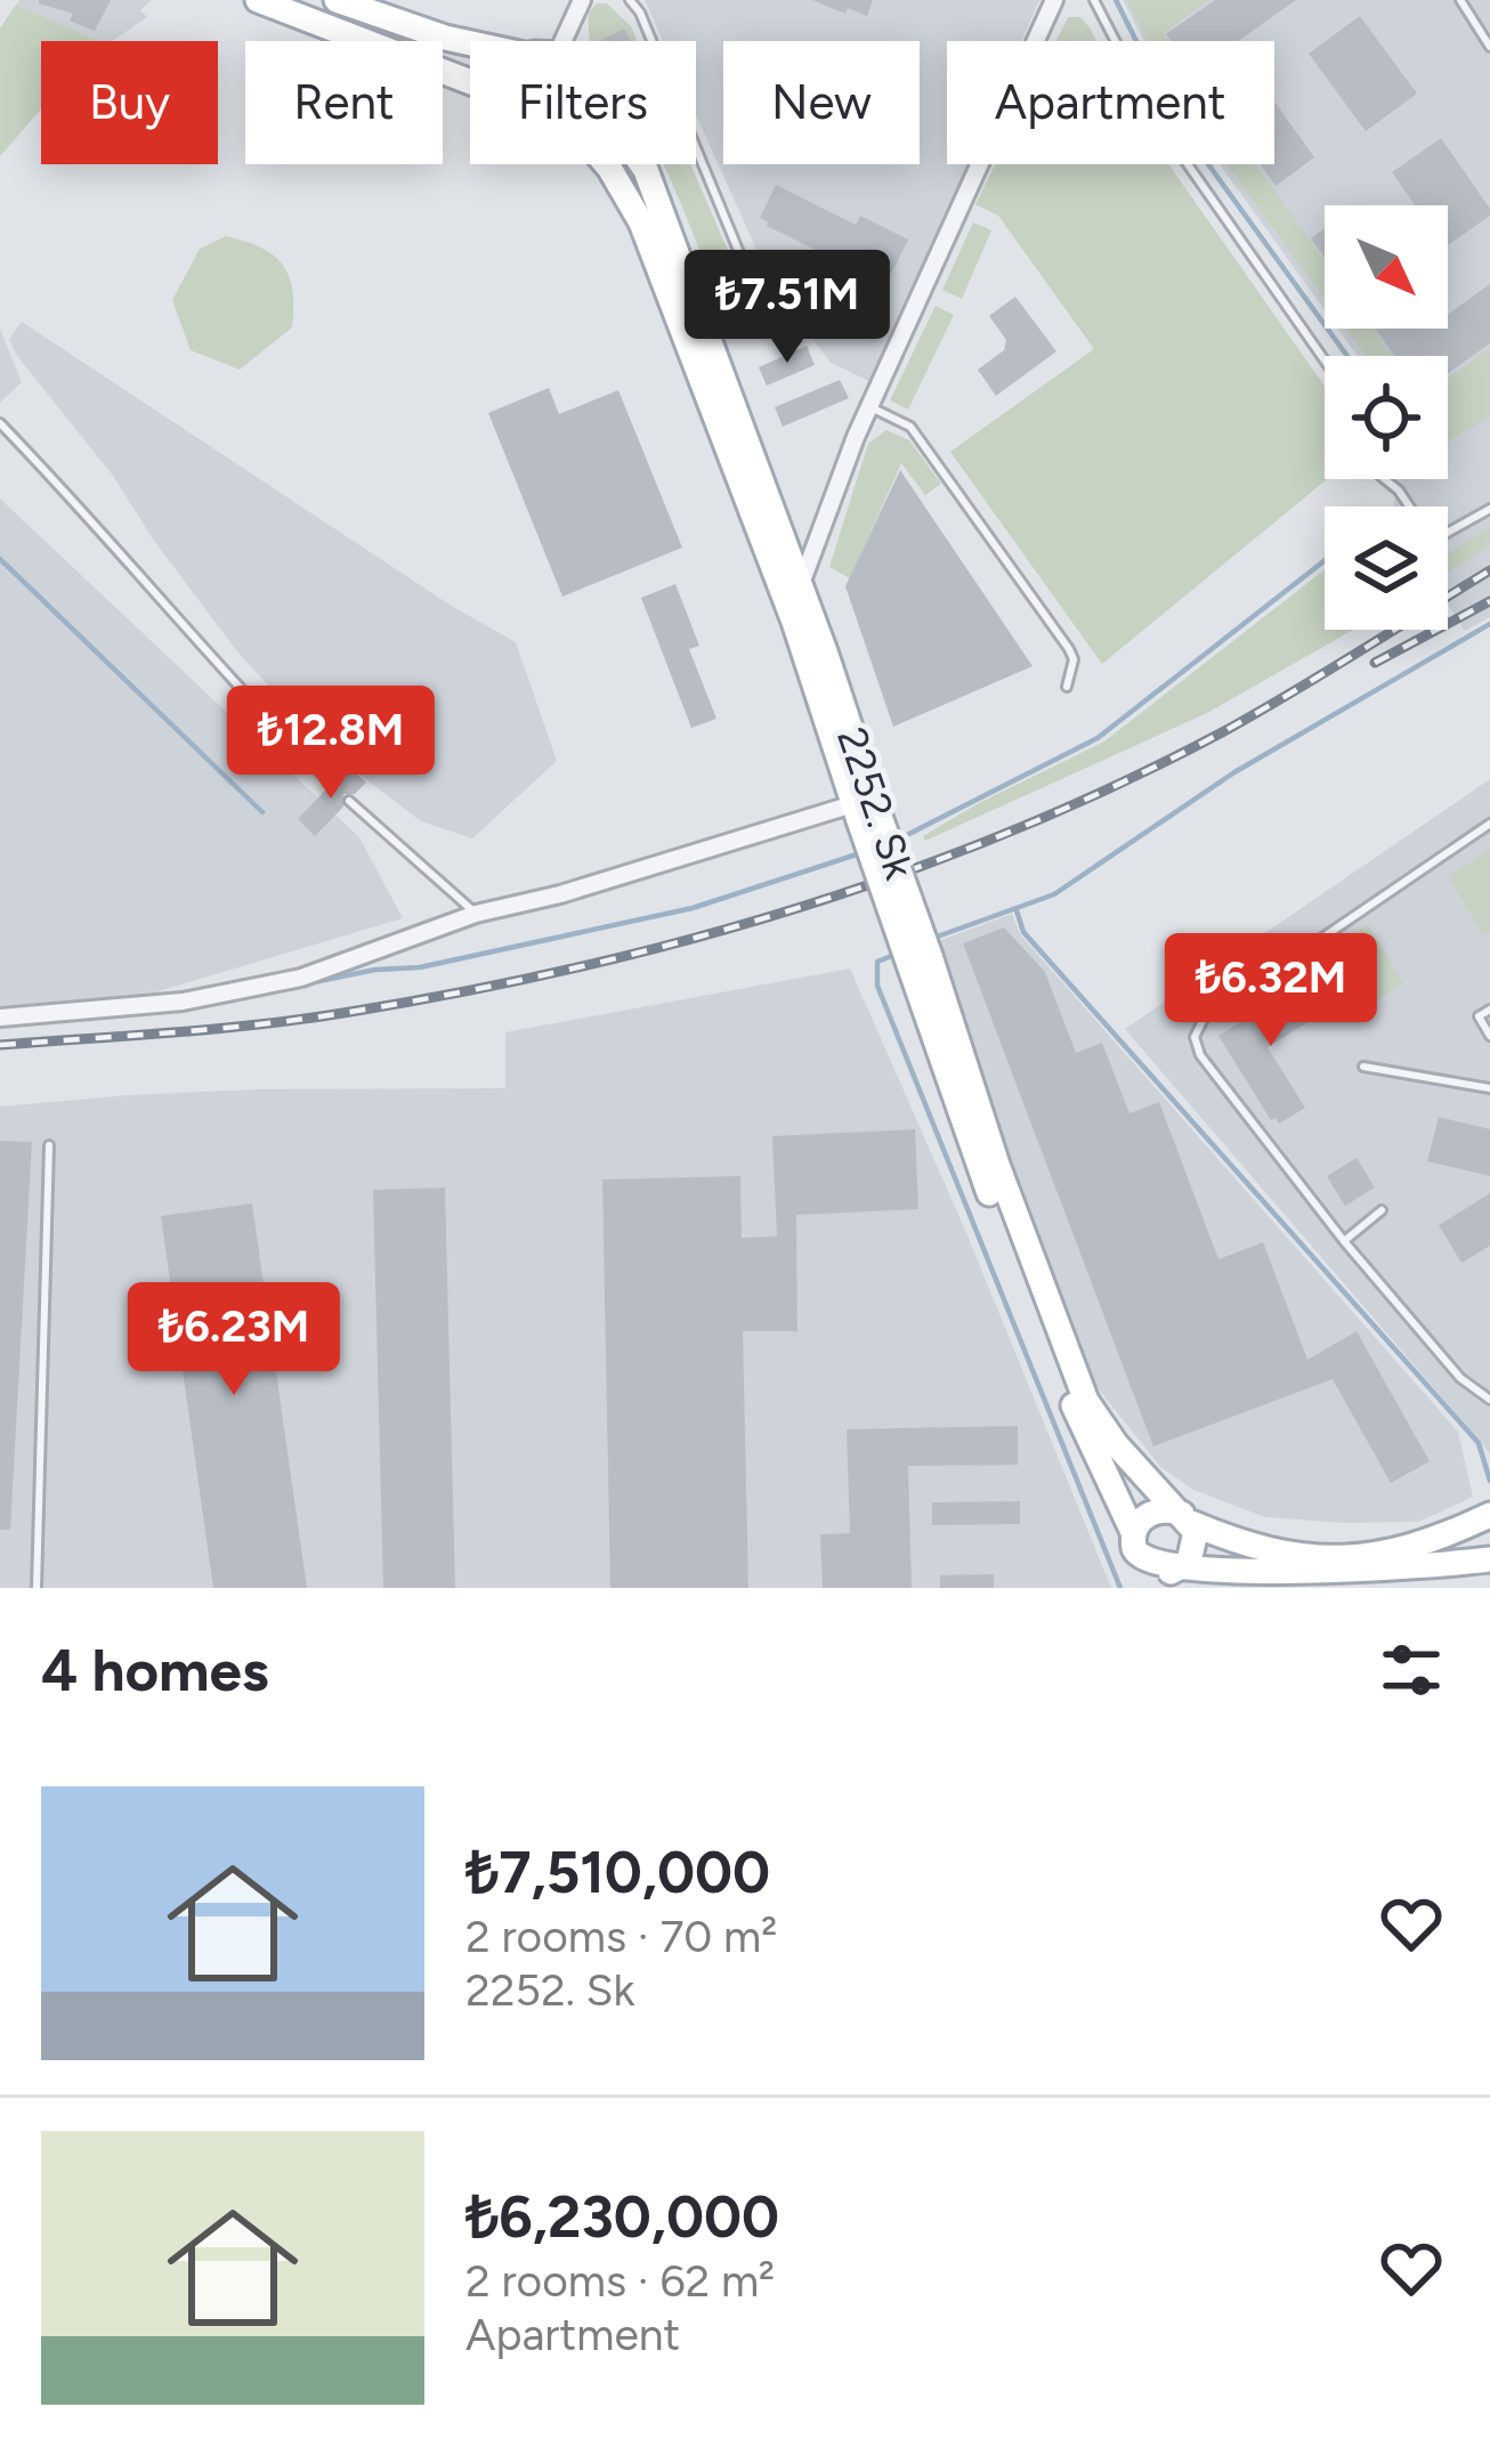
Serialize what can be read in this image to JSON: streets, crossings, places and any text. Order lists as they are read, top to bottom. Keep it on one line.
{"streets":{"main road":["2252. Sk"]},"north":"bottom right","page":{"chip":["Buy","Rent","Filters","New","Apartment"],"price":["₺7.51M","₺12.8M","₺6.32M","₺6.23M"],"heading":"4 homes","list":[{"name":"₺7,510,000","note":"2 rooms · 70 m² · 2252. Sk"},{"name":"₺6,230,000","note":"2 rooms · 62 m² · Apartment"}]}}
